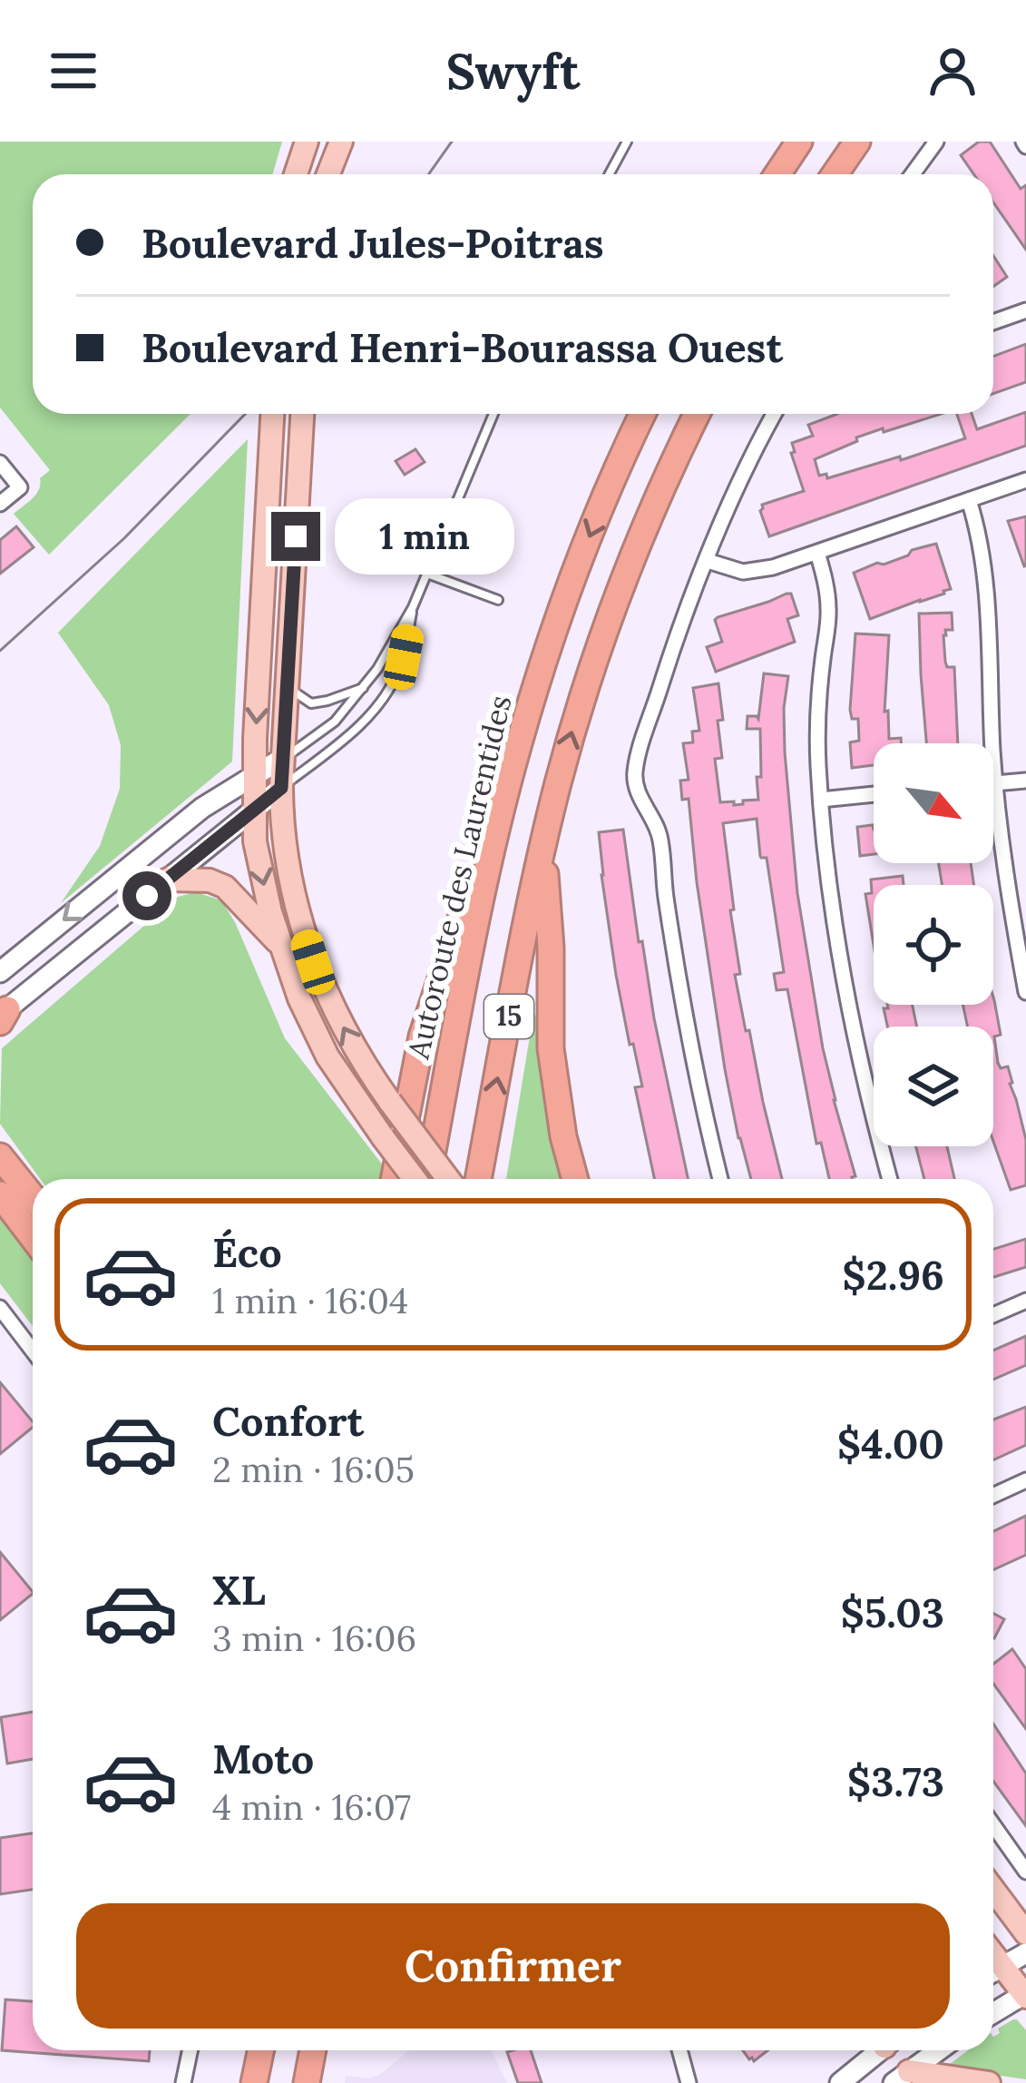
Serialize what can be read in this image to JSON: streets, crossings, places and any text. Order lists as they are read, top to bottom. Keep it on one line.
{"streets":{"highway":["Autoroute des Laurentides","15"]},"north":"bottom right","page":{"header":"Swyft","banner":["Boulevard Jules-Poitras","Boulevard Henri-Bourassa Ouest"],"bubble":"1 min","list":[{"name":"Éco","note":"1 min · 16:04","value":"$2.96"},{"name":"Confort","note":"2 min · 16:05","value":"$4.00"},{"name":"XL","note":"3 min · 16:06","value":"$5.03"},{"name":"Moto","note":"4 min · 16:07","value":"$3.73"}],"buttons":"Confirmer"}}
